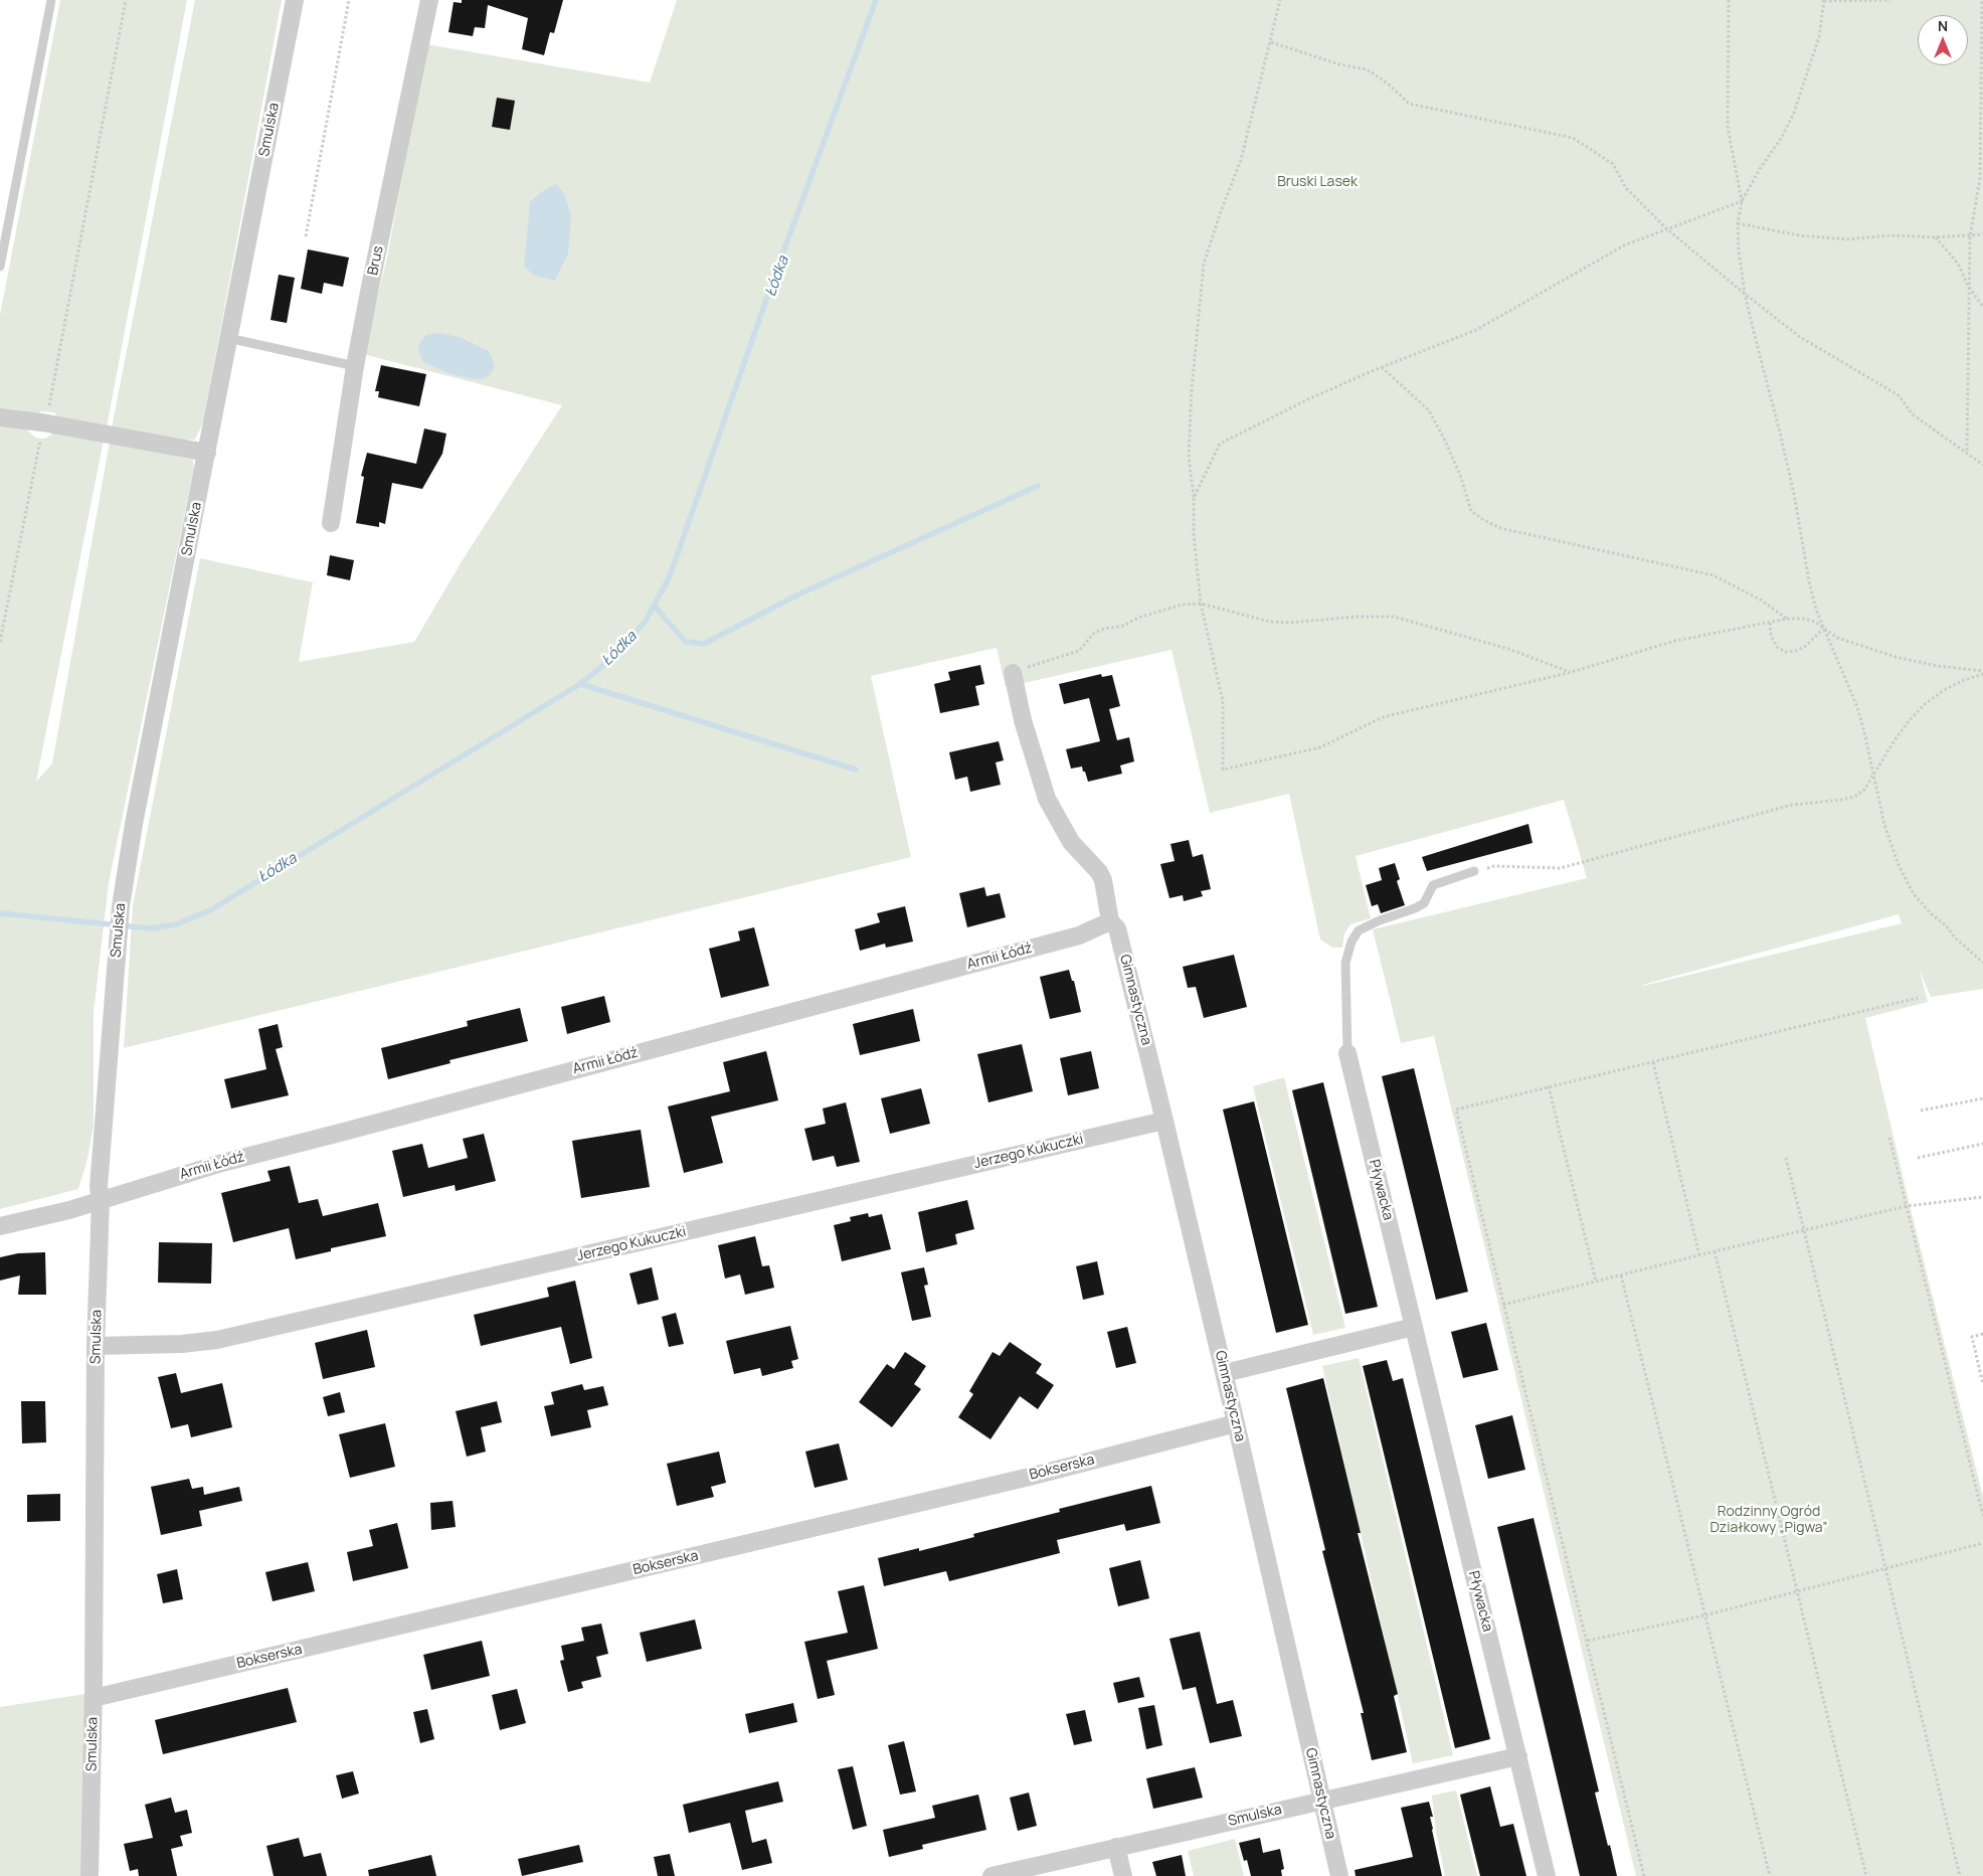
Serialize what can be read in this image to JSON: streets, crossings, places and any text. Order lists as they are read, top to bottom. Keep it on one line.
{"streets":{"street":["Smulska","Brus","Armii Łódź","Gimnastyczna","Jerzego Kukuczki","Pływacka","Bokserska"]},"crossings":[["Smulska","Armii Łódź"],["Smulska","Gimnastyczna"],["Smulska","Jerzego Kukuczki"],["Smulska","Pływacka"],["Smulska","Bokserska"],["Armii Łódź","Gimnastyczna"],["Gimnastyczna","Jerzego Kukuczki"],["Gimnastyczna","Bokserska"]],"water":["Łódka"],"parks":["Bruski Lasek","Rodzinny Ogród Działkowy „Pigwa”"],"north":"top"}
